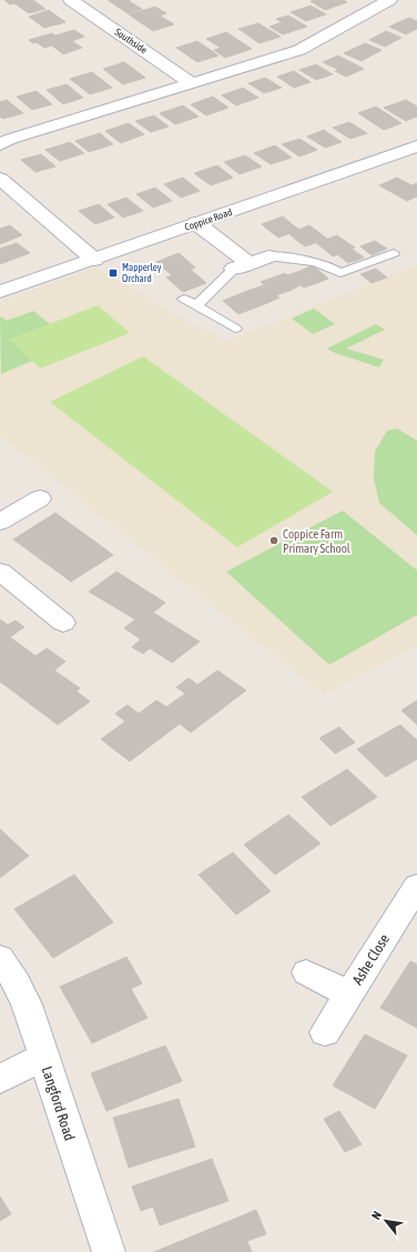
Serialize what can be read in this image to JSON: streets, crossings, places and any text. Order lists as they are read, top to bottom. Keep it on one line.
{"streets":{"street":["Southside","Coppice Road","Ashe Close","Langford Road"]},"places":{"transit":["Mapperley Orchard"],"other":["Coppice Farm Primary School"]},"north":"top left"}
